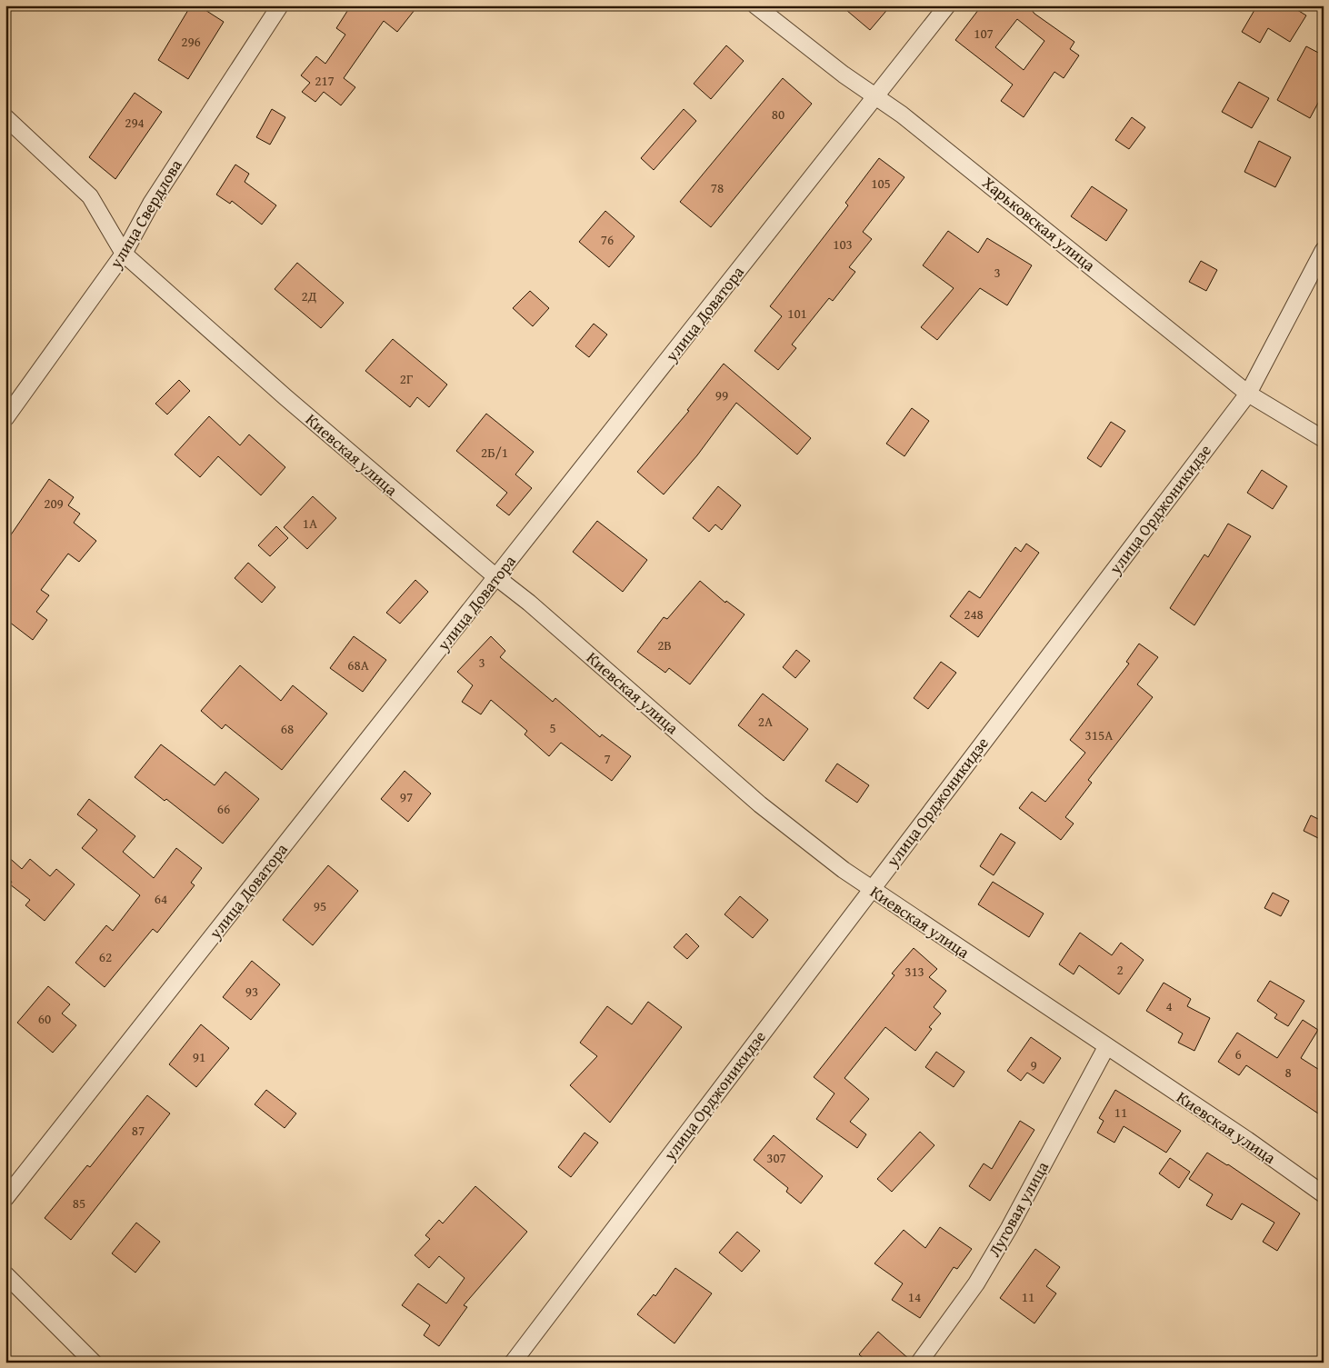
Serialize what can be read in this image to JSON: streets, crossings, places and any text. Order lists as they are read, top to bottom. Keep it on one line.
{"streets":{"street":["улица Свердлова","Харьковская улица","улица Доватора","Киевская улица","улица Орджоникидзе","Луговая улица"]},"crossings":[["улица Свердлова","Киевская улица"],["Харьковская улица","улица Доватора"],["Харьковская улица","улица Орджоникидзе"],["улица Доватора","Киевская улица"],["Киевская улица","улица Орджоникидзе"],["Киевская улица","Луговая улица"]],"house_numbers":["107","296","217","80","294","105","78","76","103","3","2Д","101","2Г","99","2Б/1","209","1А","248","2В","3","68А","2А","5","68","315А","7","97","66","64","95","62","2","313","93","4","60","6","91","9","8","11","87","307","85","14","11"]}
